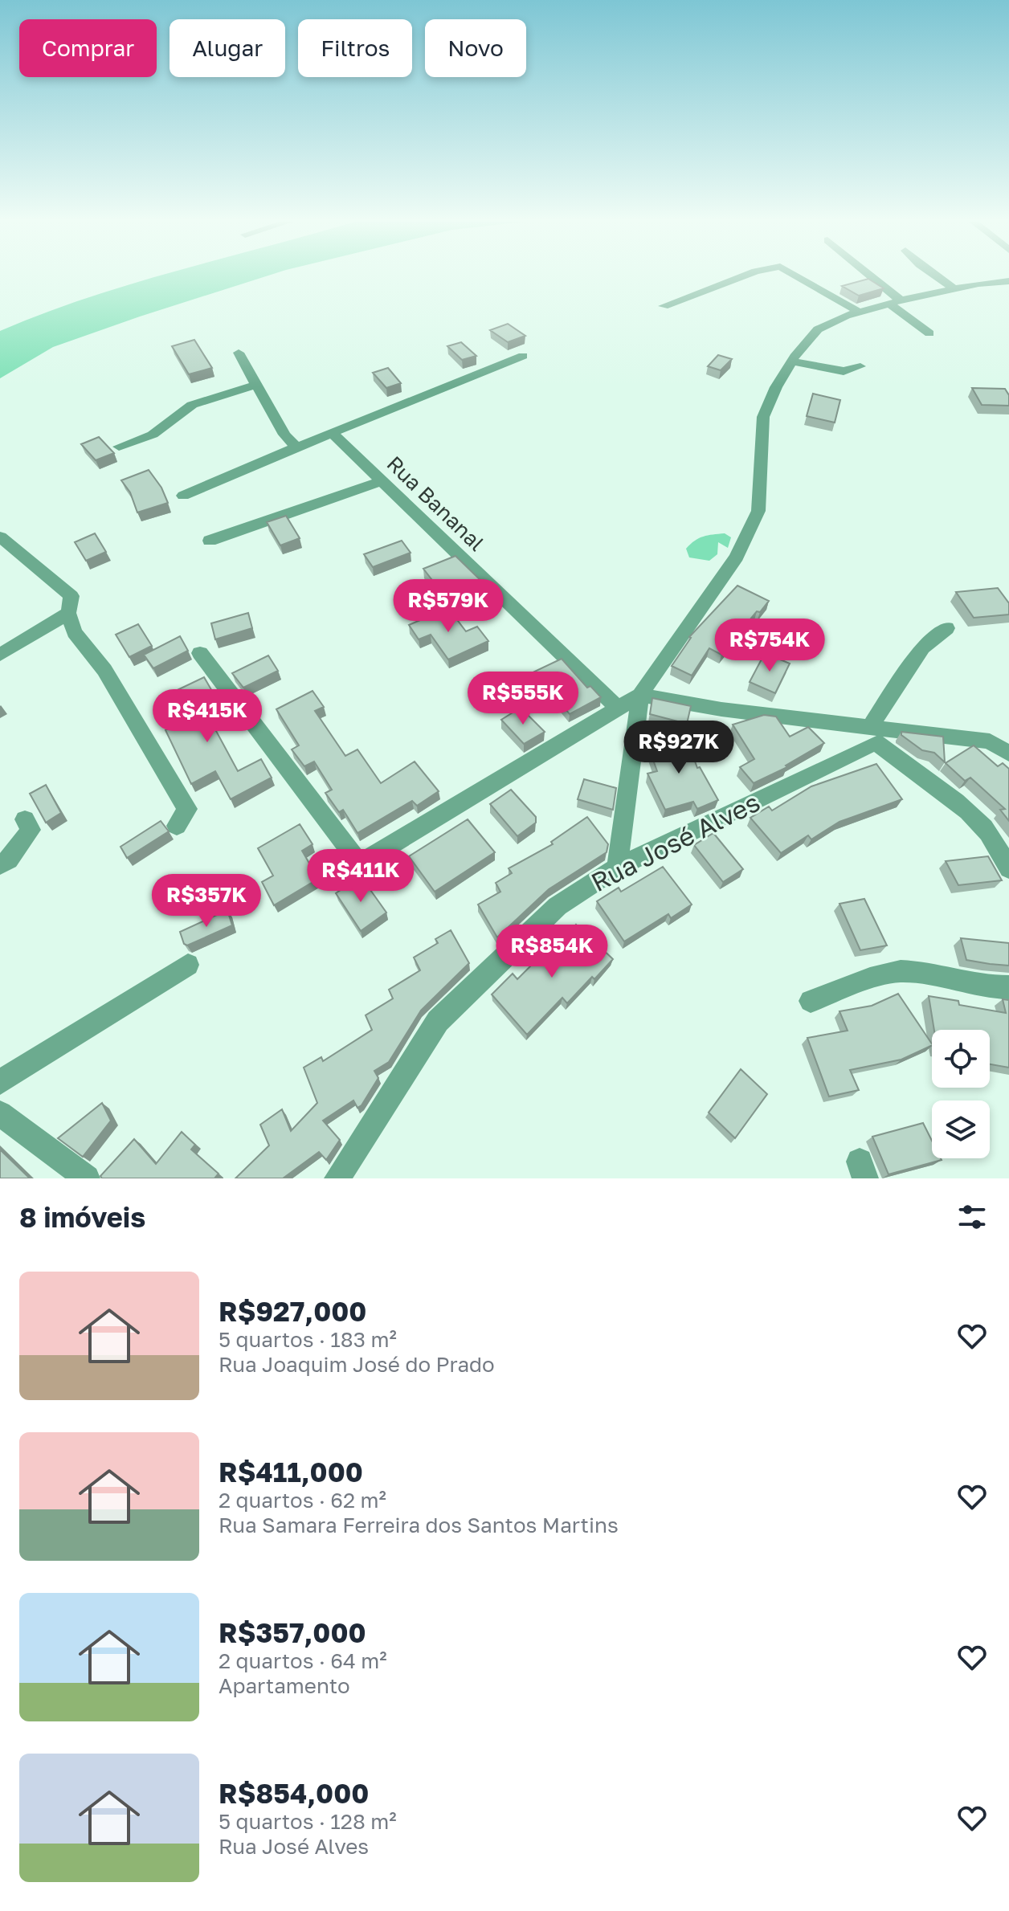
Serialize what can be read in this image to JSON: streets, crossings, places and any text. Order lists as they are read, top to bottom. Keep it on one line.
{"streets":{"street":["Rua Bananal","Rua José Alves"]},"page":{"chip":["Comprar","Alugar","Filtros","Novo"],"price":["R$579K","R$754K","R$555K","R$415K","R$927K","R$411K","R$357K","R$854K"],"heading":"8 imóveis","list":[{"name":"R$927,000","note":"5 quartos · 183 m² · Rua Joaquim José do Prado"},{"name":"R$411,000","note":"2 quartos · 62 m² · Rua Samara Ferreira dos Santos Martins"},{"name":"R$357,000","note":"2 quartos · 64 m² · Apartamento"},{"name":"R$854,000","note":"5 quartos · 128 m² · Rua José Alves"}]}}
